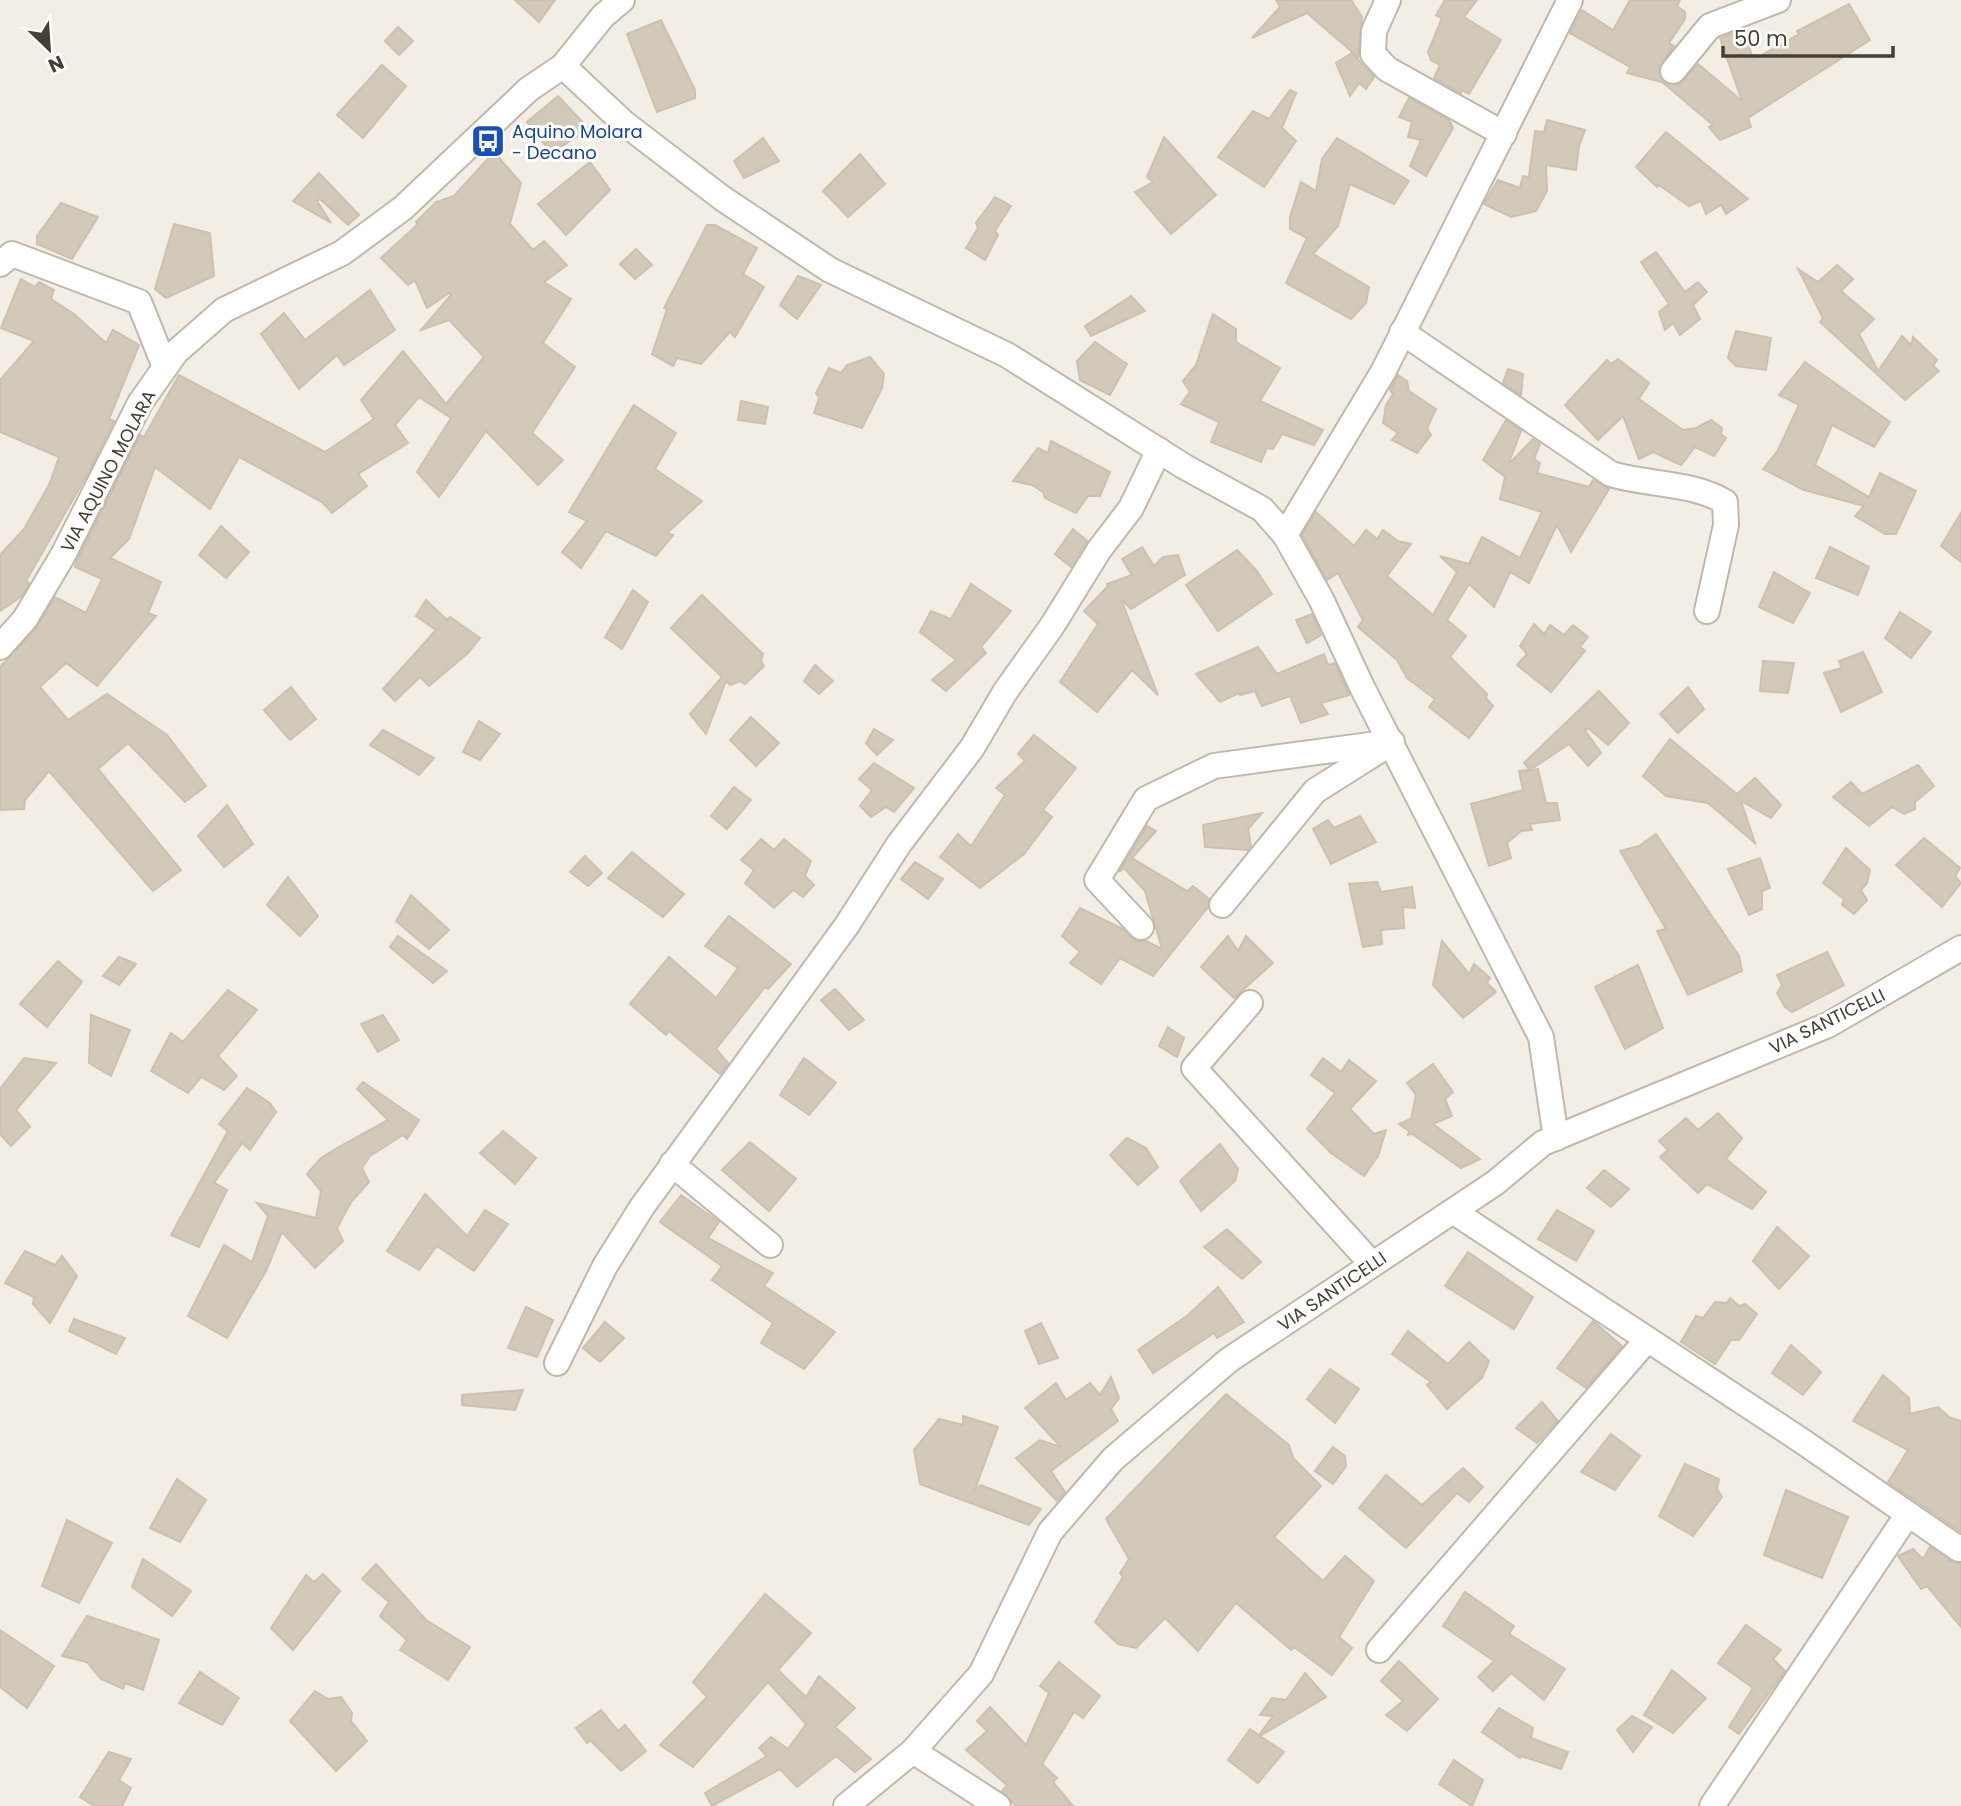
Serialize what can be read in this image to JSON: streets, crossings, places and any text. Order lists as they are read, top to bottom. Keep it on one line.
{"streets":{"street":["VIA AQUINO MOLARA","VIA SANTICELLI"]},"places":{"bus stop":["Aquino Molara - Decano"]},"scale_bar":"50 m","north":"bottom right"}
